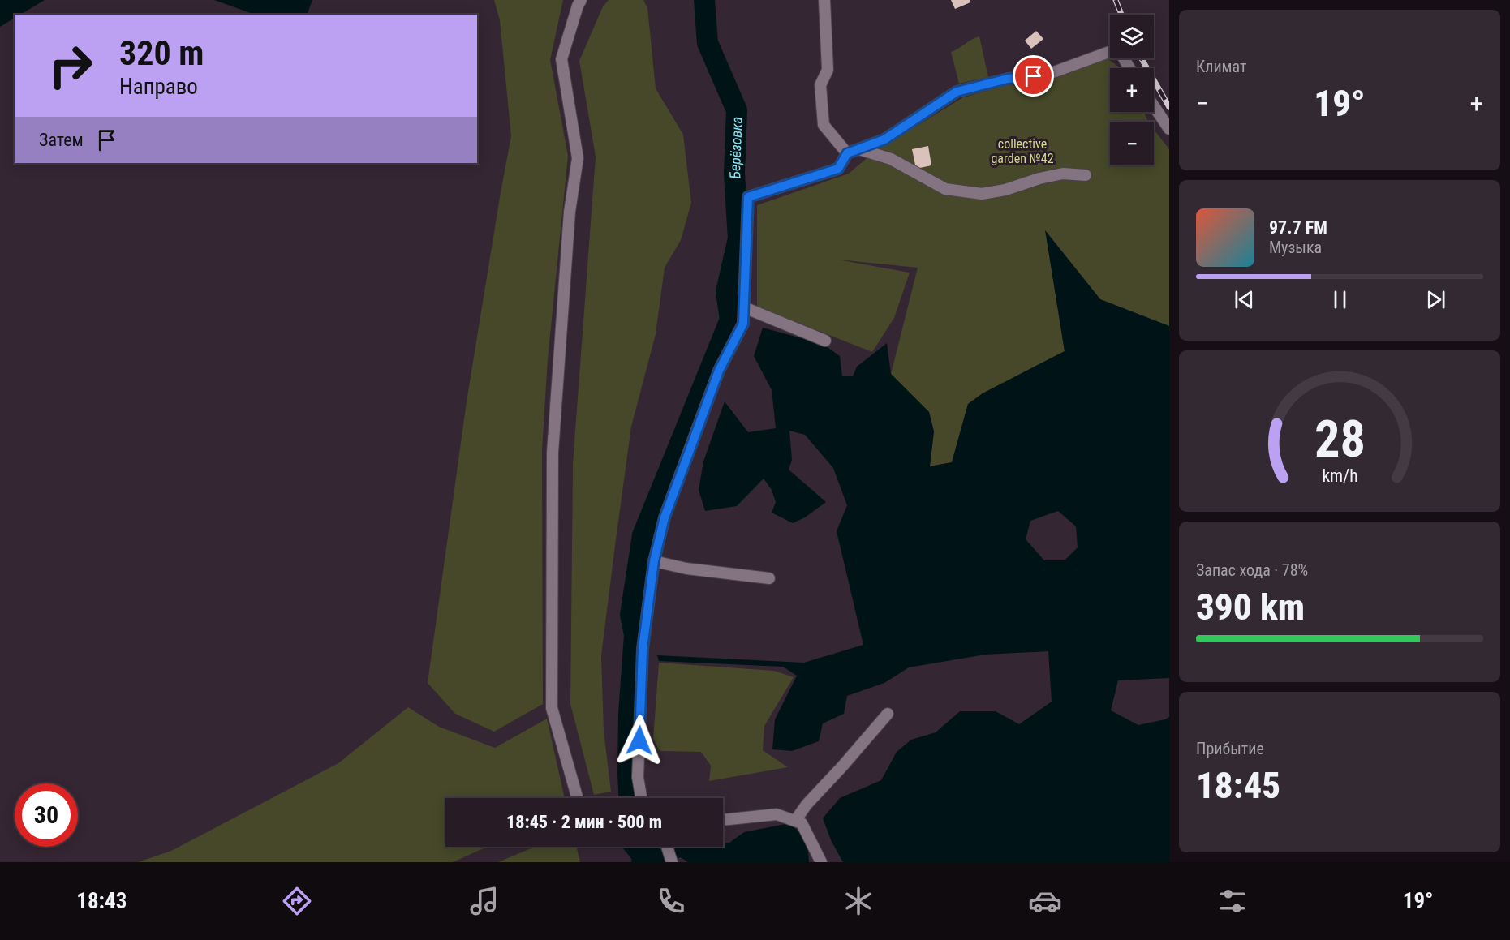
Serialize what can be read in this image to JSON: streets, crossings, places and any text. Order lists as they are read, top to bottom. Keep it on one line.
{"water":["Берёзовка"],"parks":["collective garden №42"],"page":{"tile":["Климат",["Запас хода · 78%","390 km"],["Прибытие","18:45"]],"map_buttons":["+","−"],"turn":["320 m","Направо"],"heat":["−","19°","+"],"then":"Затем","song":["97.7 FM","Музыка"],"limit":"30","trip":"18:45 · 2 мин · 500 m","tabs":["18:43","19°"],"gauge":["28","km/h"]}}
